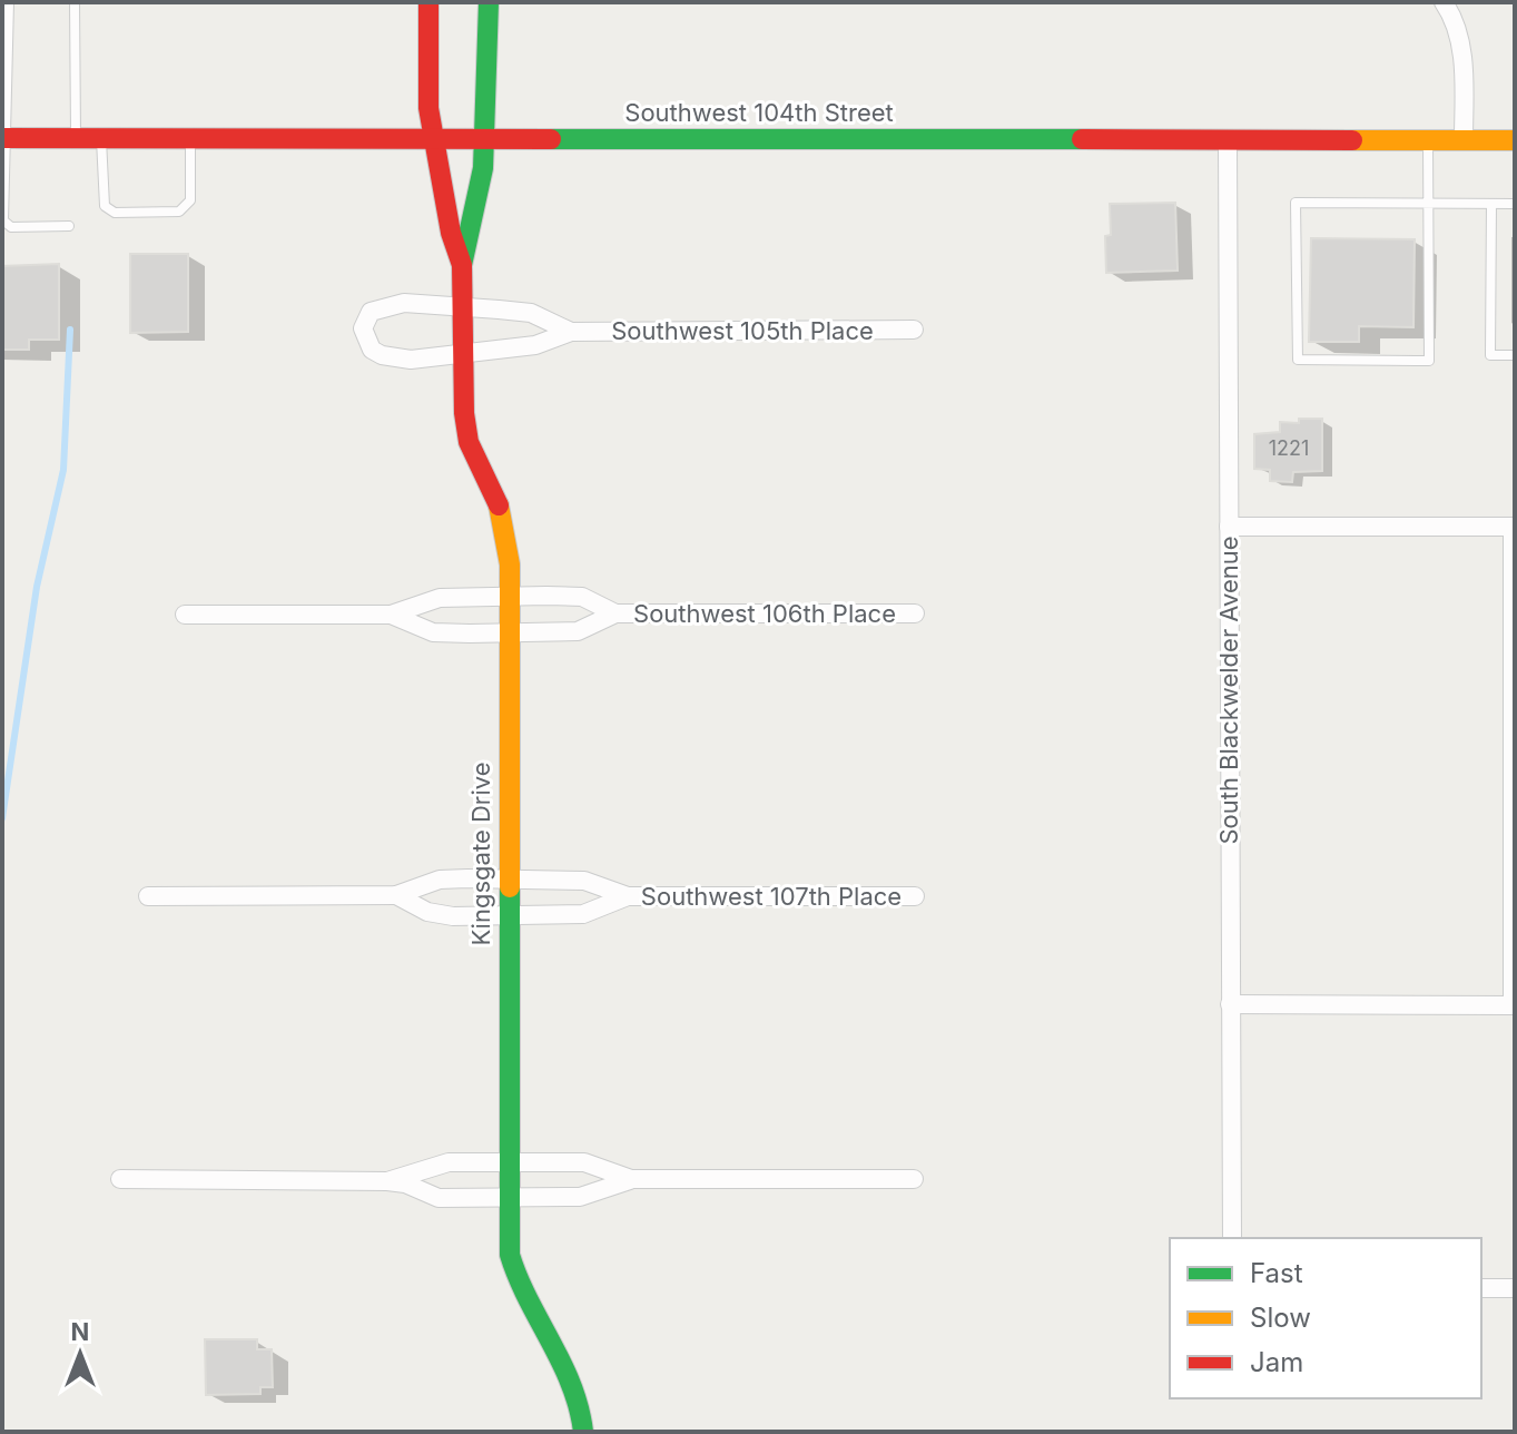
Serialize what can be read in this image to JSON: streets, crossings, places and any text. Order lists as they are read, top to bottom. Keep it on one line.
{"streets":{"street":["Southwest 104th Street","Southwest 105th Place","Southwest 106th Place","South Blackwelder Avenue","Kingsgate Drive","Southwest 107th Place"]},"crossings":[["Southwest 104th Street","South Blackwelder Avenue"],["Southwest 104th Street","Kingsgate Drive"],["Southwest 105th Place","Kingsgate Drive"],["Southwest 106th Place","Kingsgate Drive"],["Kingsgate Drive","Southwest 107th Place"]],"house_numbers":["1221"],"legend":["Fast","Slow","Jam"],"north":"top"}
